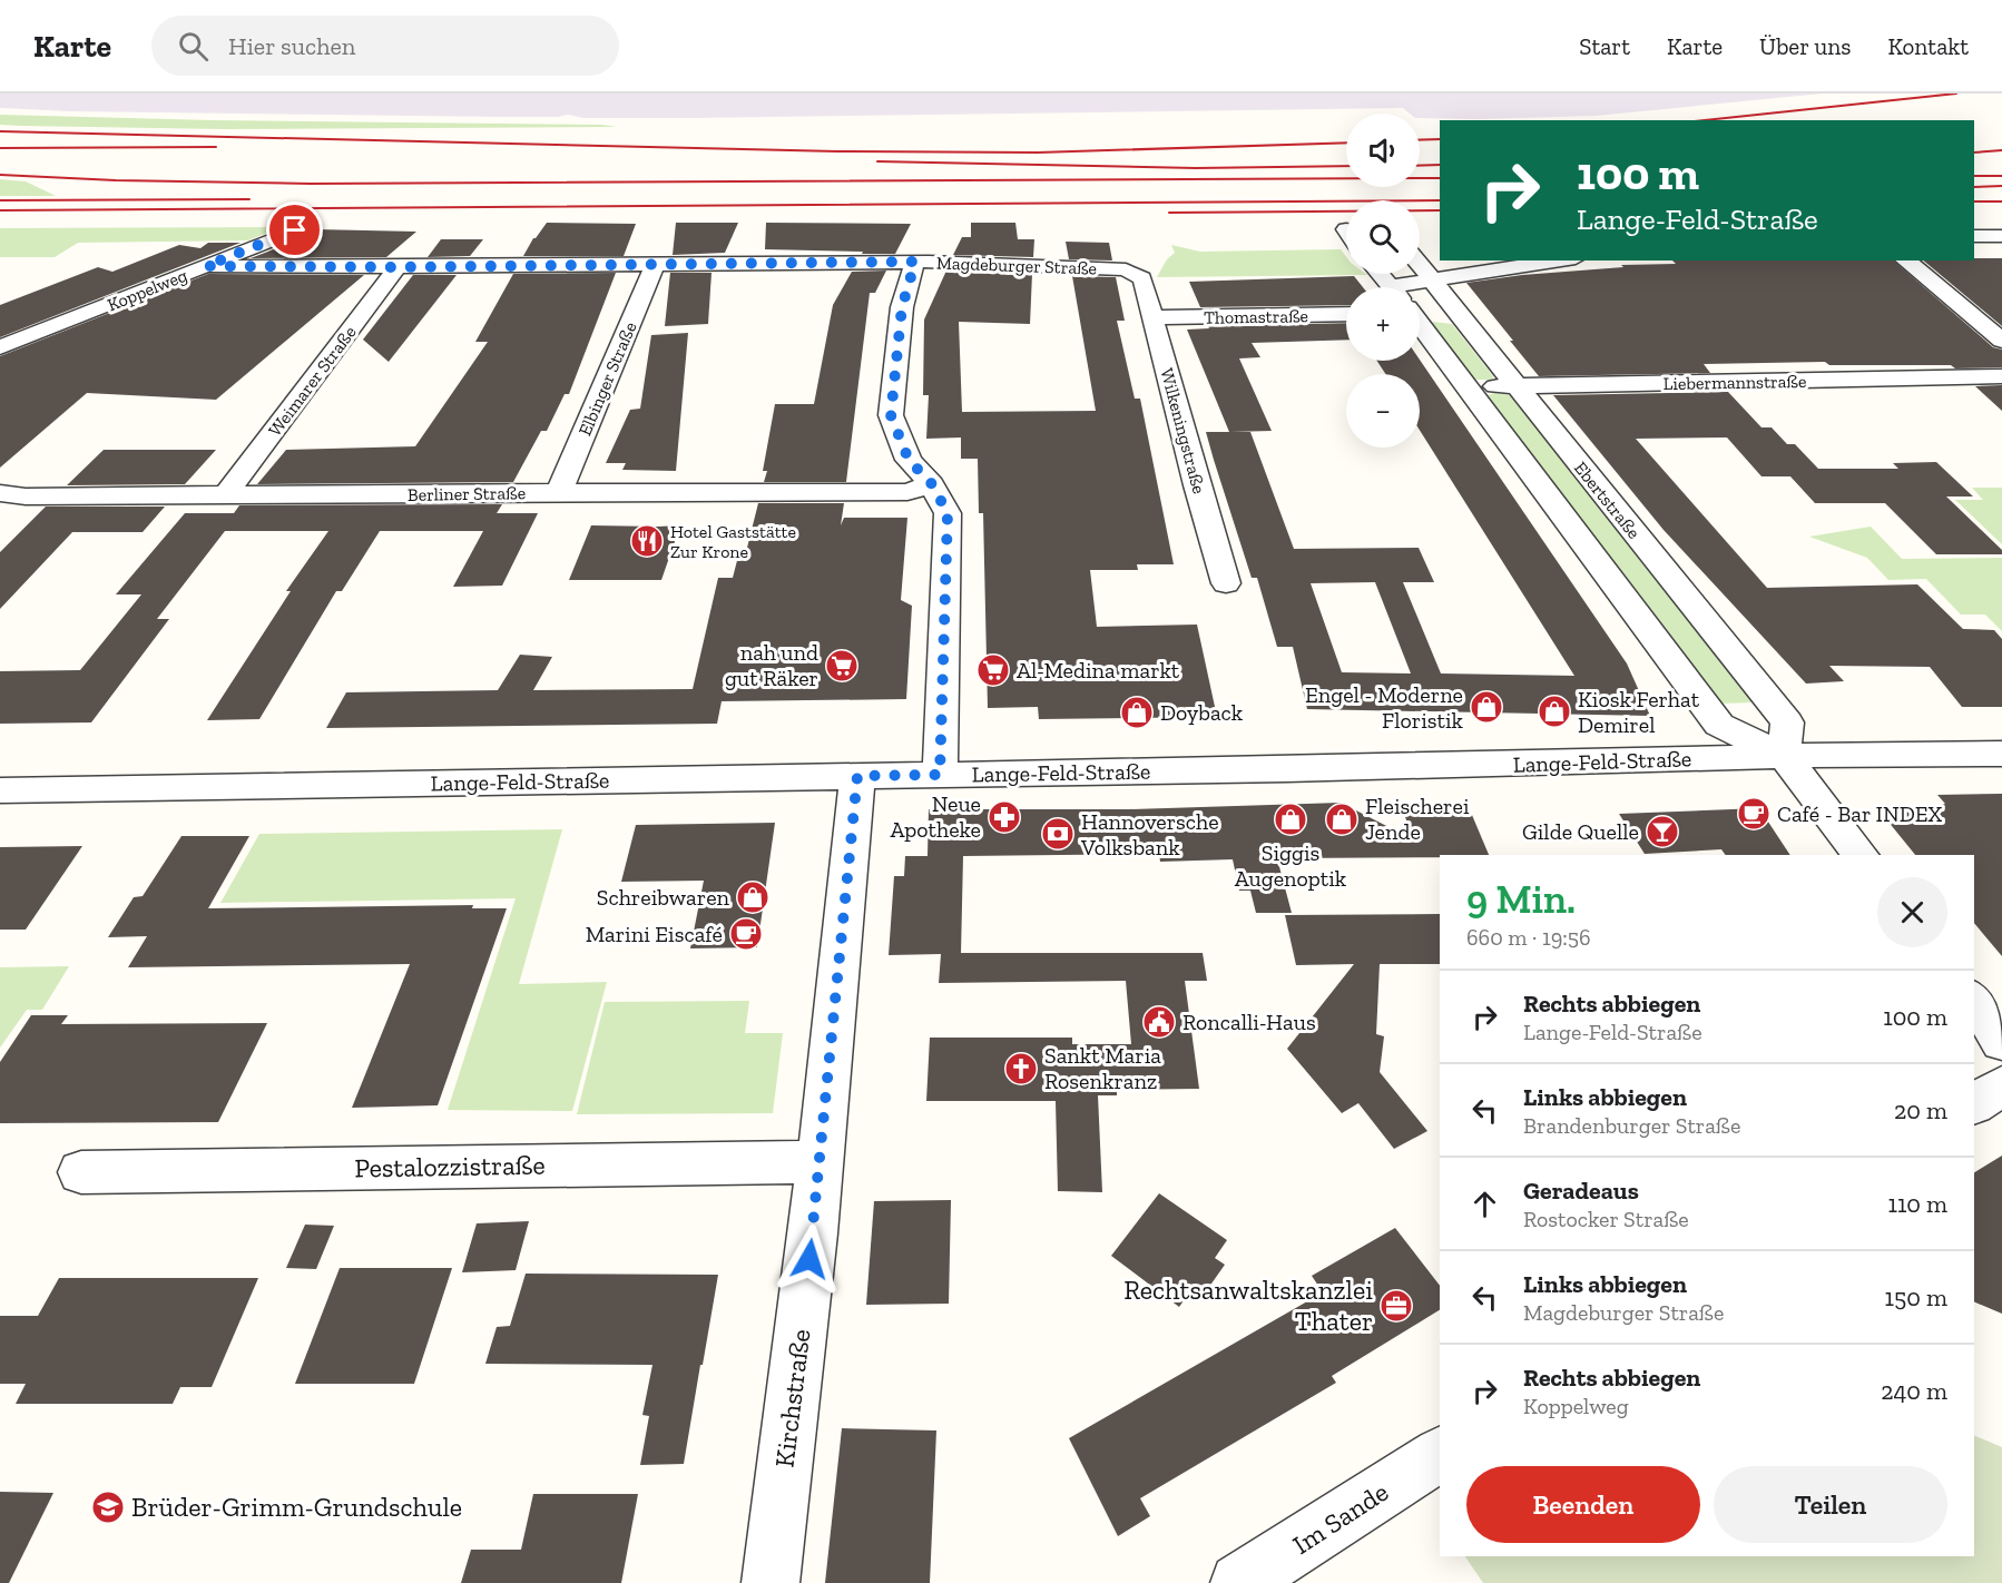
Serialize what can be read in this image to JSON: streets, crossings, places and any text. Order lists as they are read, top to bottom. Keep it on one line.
{"streets":{"street":["Magdeburger Straße","Koppelweg","Thomastraße","Elbinger Straße","Weimarer Straße","Liebermannstraße","Wilkeningstraße","Berliner Straße","Ebertstraße","Lange-Feld-Straße","Pestalozzistraße","Kirchstraße","Im Sande"]},"crossings":[["Magdeburger Straße","Koppelweg"],["Magdeburger Straße","Elbinger Straße"],["Magdeburger Straße","Weimarer Straße"],["Magdeburger Straße","Wilkeningstraße"],["Thomastraße","Wilkeningstraße"],["Elbinger Straße","Berliner Straße"],["Weimarer Straße","Berliner Straße"],["Liebermannstraße","Ebertstraße"],["Ebertstraße","Lange-Feld-Straße"],["Lange-Feld-Straße","Kirchstraße"],["Pestalozzistraße","Kirchstraße"]],"places":{"restaurant":["Hotel Gaststätte Zur Krone"],"supermarket":["nah und gut Räker","Al-Medina markt"],"shop":["Engel - Moderne Floristik","Kiosk Ferhat Demirel","Doyback","Siggis Augenoptik","Fleischerei Jende","Schreibwaren"],"cafe":["Café - Bar INDEX","Marini Eiscafé"],"pharmacy":["Neue Apotheke"],"bar":["Gilde Quelle"],"bank":["Hannoversche Volksbank"],"public building":["Roncalli-Haus"],"church":["Sankt Maria Rosenkranz"],"office":["Rechtsanwaltskanzlei Thater"],"school or university":["Brüder-Grimm-Grundschule"]},"page":{"header":"Karte","search":"Hier suchen","nav":["Start","Karte","Über uns","Kontakt"],"map_buttons":["+","−"],"turn":["100 m","Lange-Feld-Straße"],"heading":["9 Min.","660 m · 19:56"],"list":[{"name":"Rechts abbiegen","note":"Lange-Feld-Straße","value":"100 m"},{"name":"Links abbiegen","note":"Brandenburger Straße","value":"20 m"},{"name":"Geradeaus","note":"Rostocker Straße","value":"110 m"},{"name":"Links abbiegen","note":"Magdeburger Straße","value":"150 m"},{"name":"Rechts abbiegen","note":"Koppelweg","value":"240 m"}],"buttons":["Beenden","Teilen"]}}
